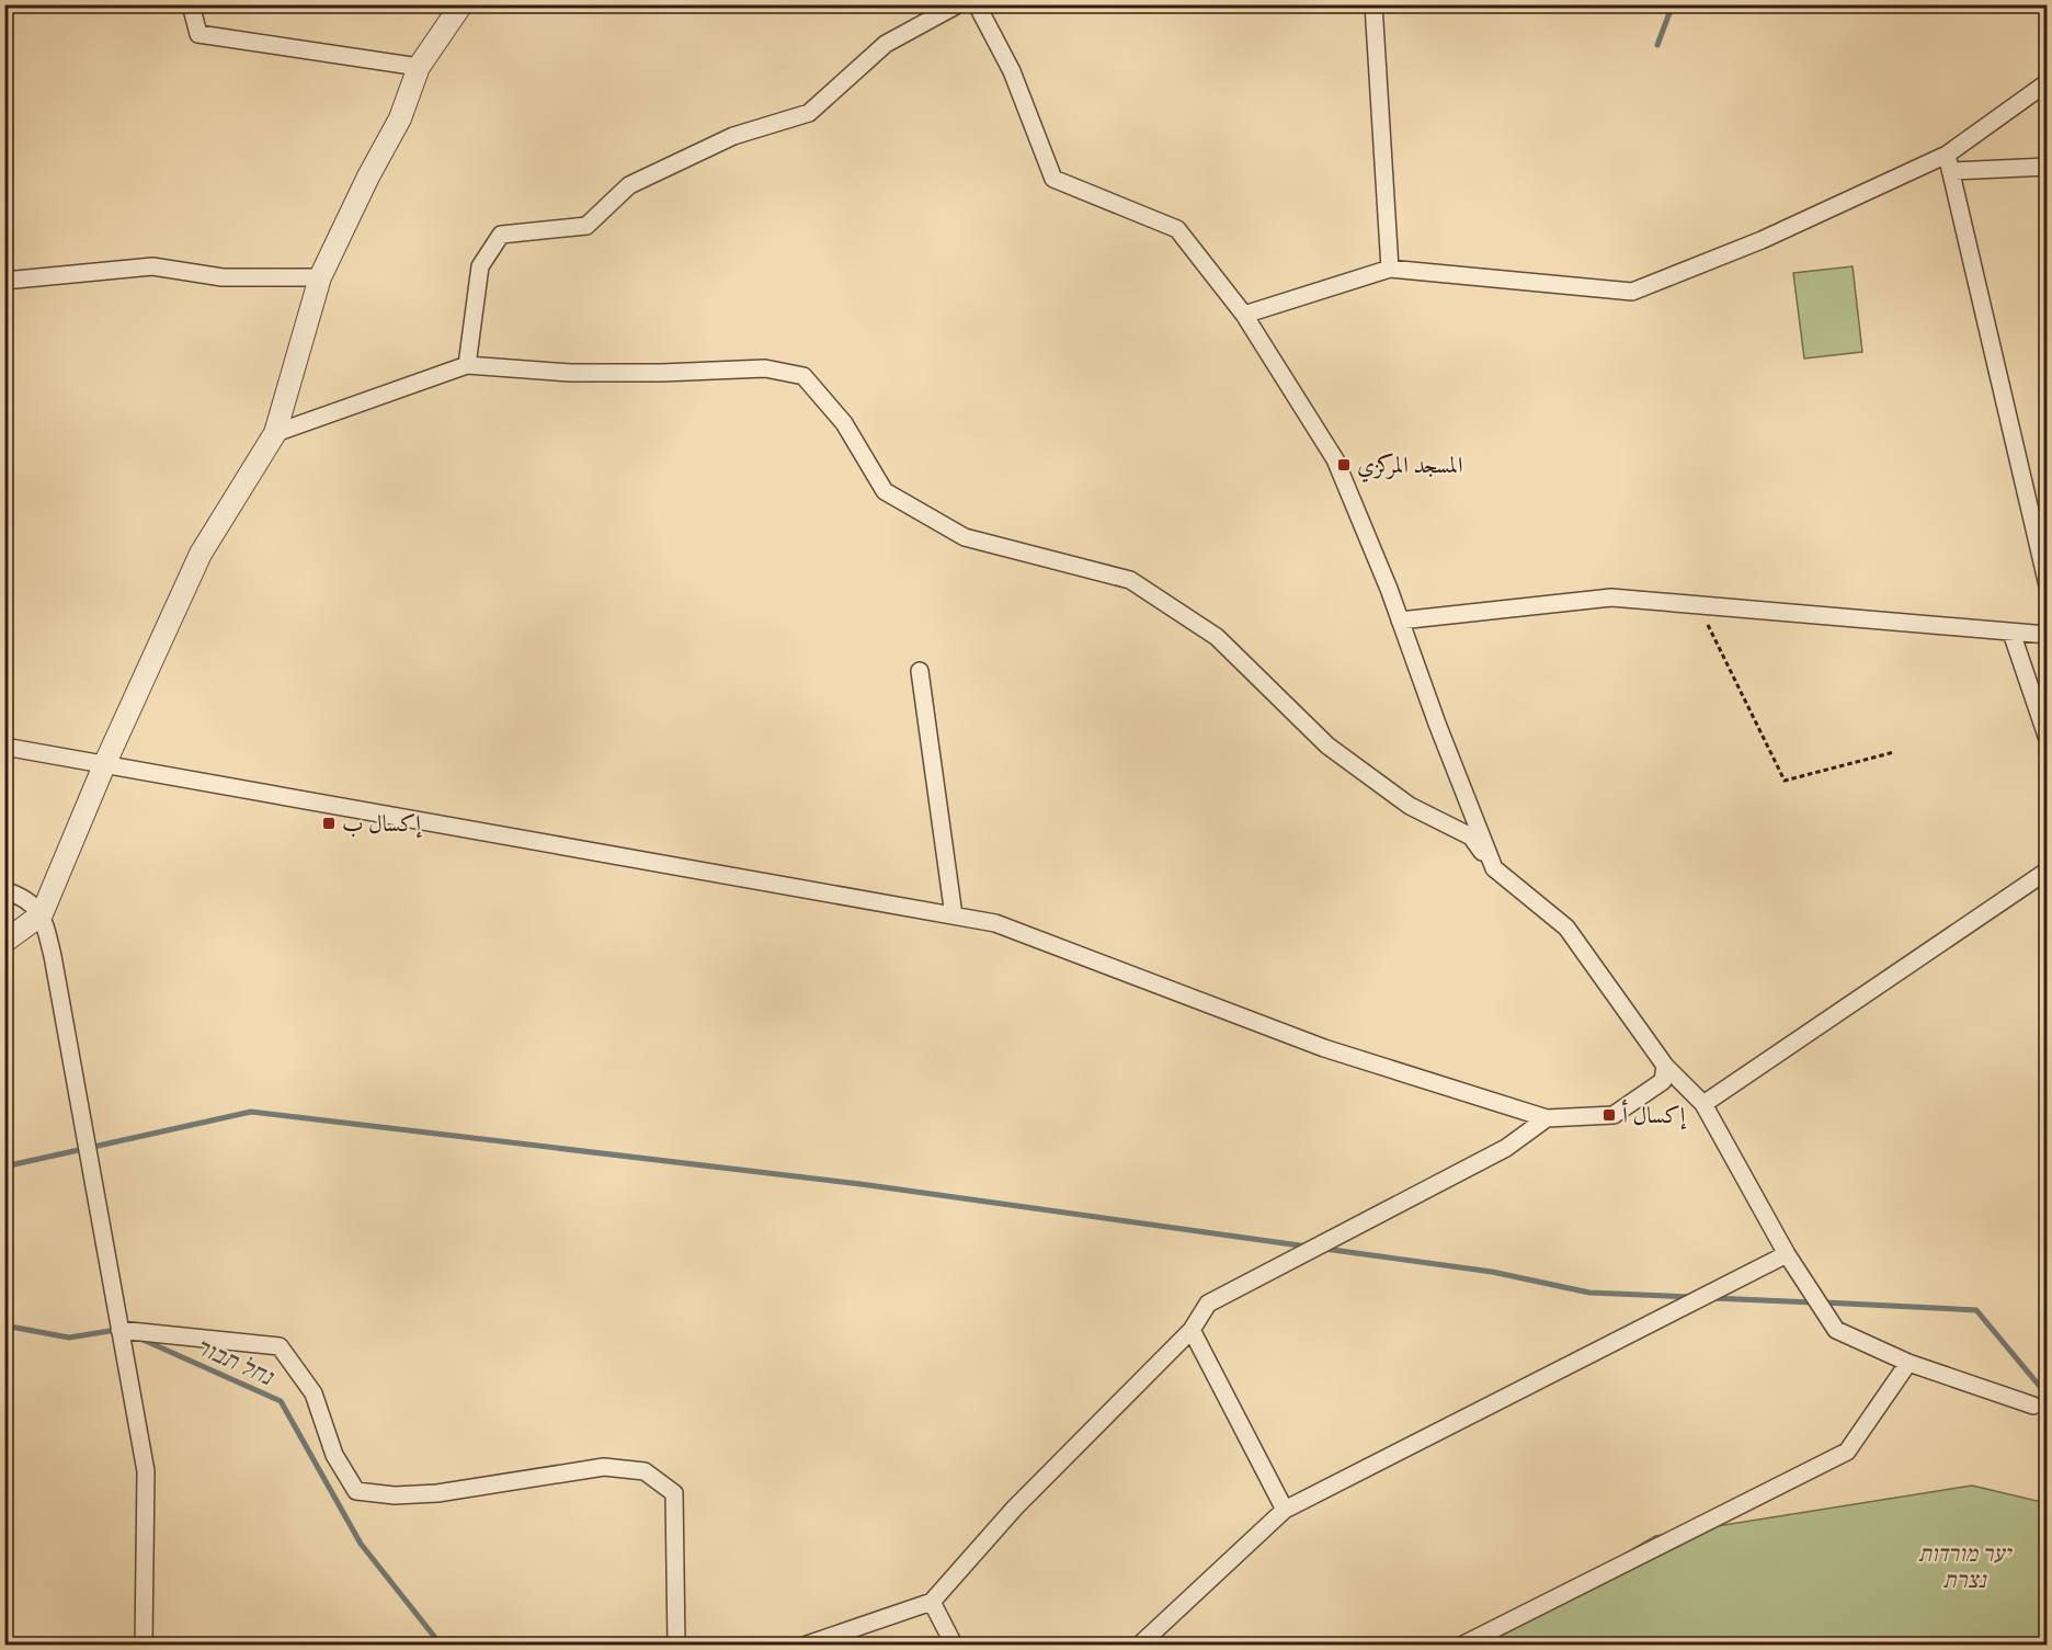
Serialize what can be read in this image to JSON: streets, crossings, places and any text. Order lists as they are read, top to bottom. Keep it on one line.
{"water":["נחל תבור"],"parks":["יער מורדות נצרת"],"places":{"transit":["المسجد المركزي","إكسال ب","إكسال أ"]}}
